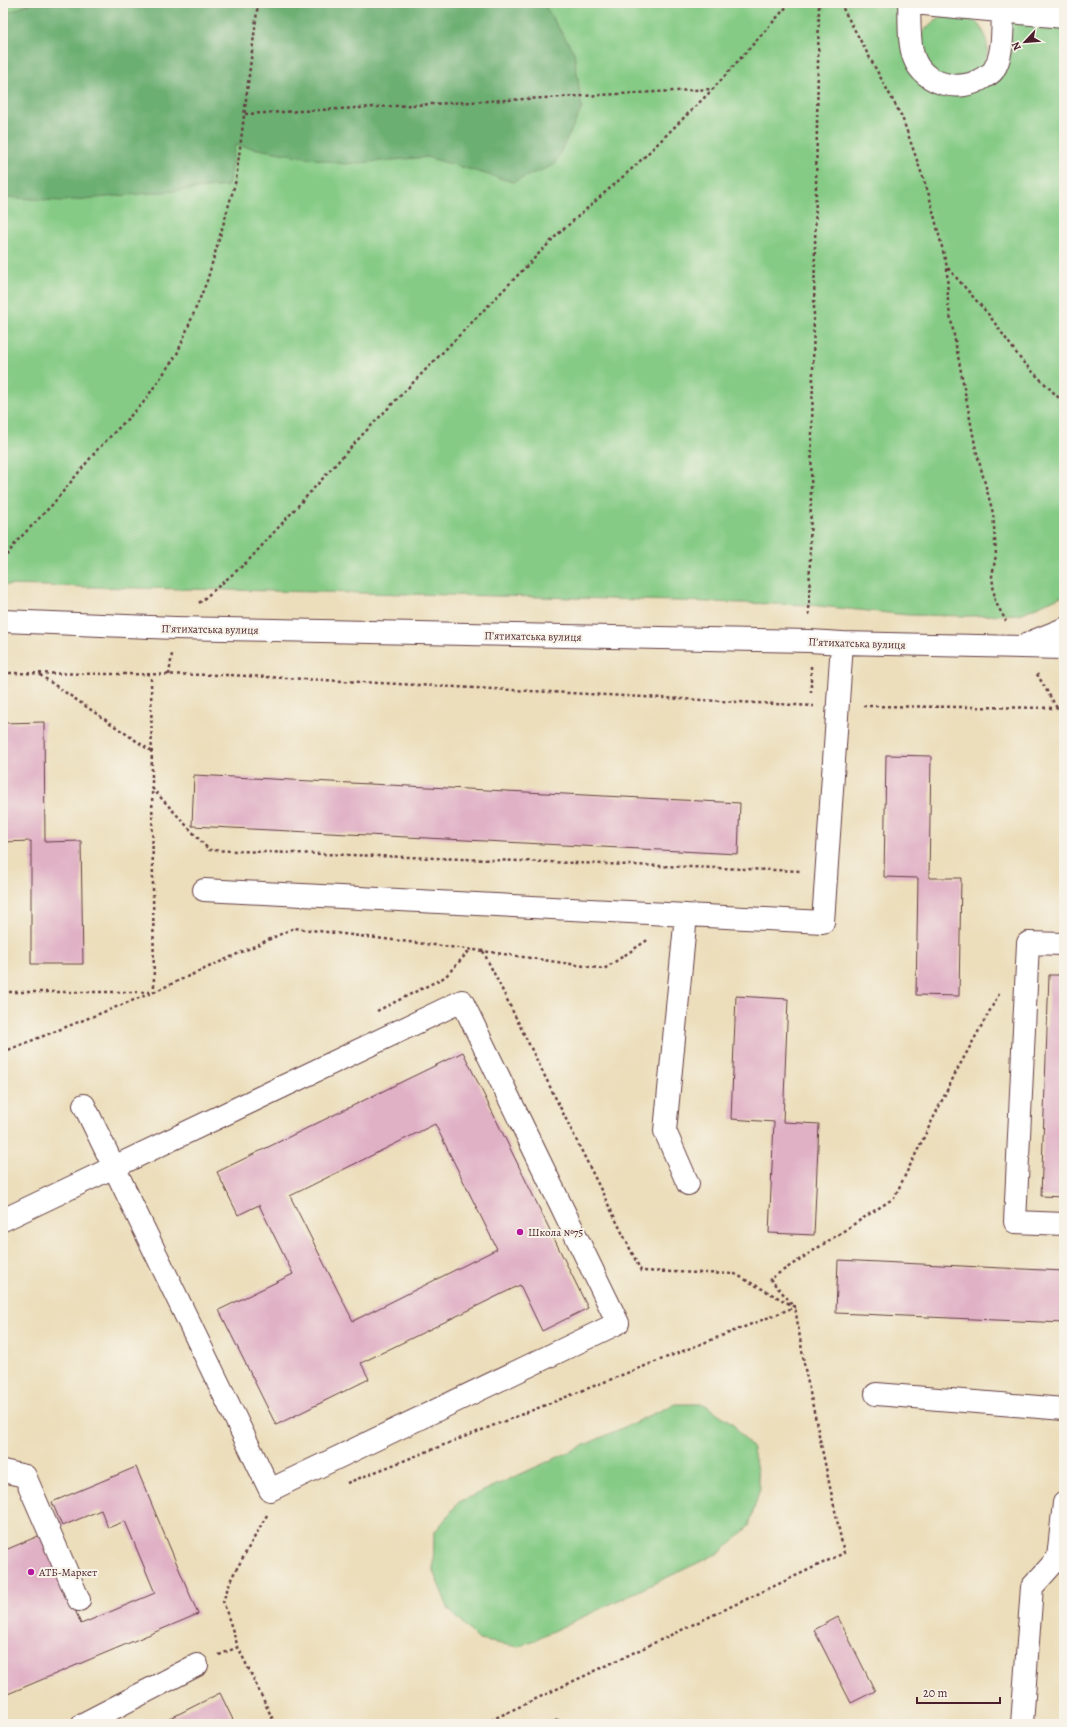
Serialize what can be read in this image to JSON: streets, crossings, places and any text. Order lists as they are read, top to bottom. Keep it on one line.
{"streets":{"street":["П’ятихатська вулиця"]},"places":["Школа №75","АТБ-Маркет"],"scale_bar":"20 m","north":"bottom left"}
